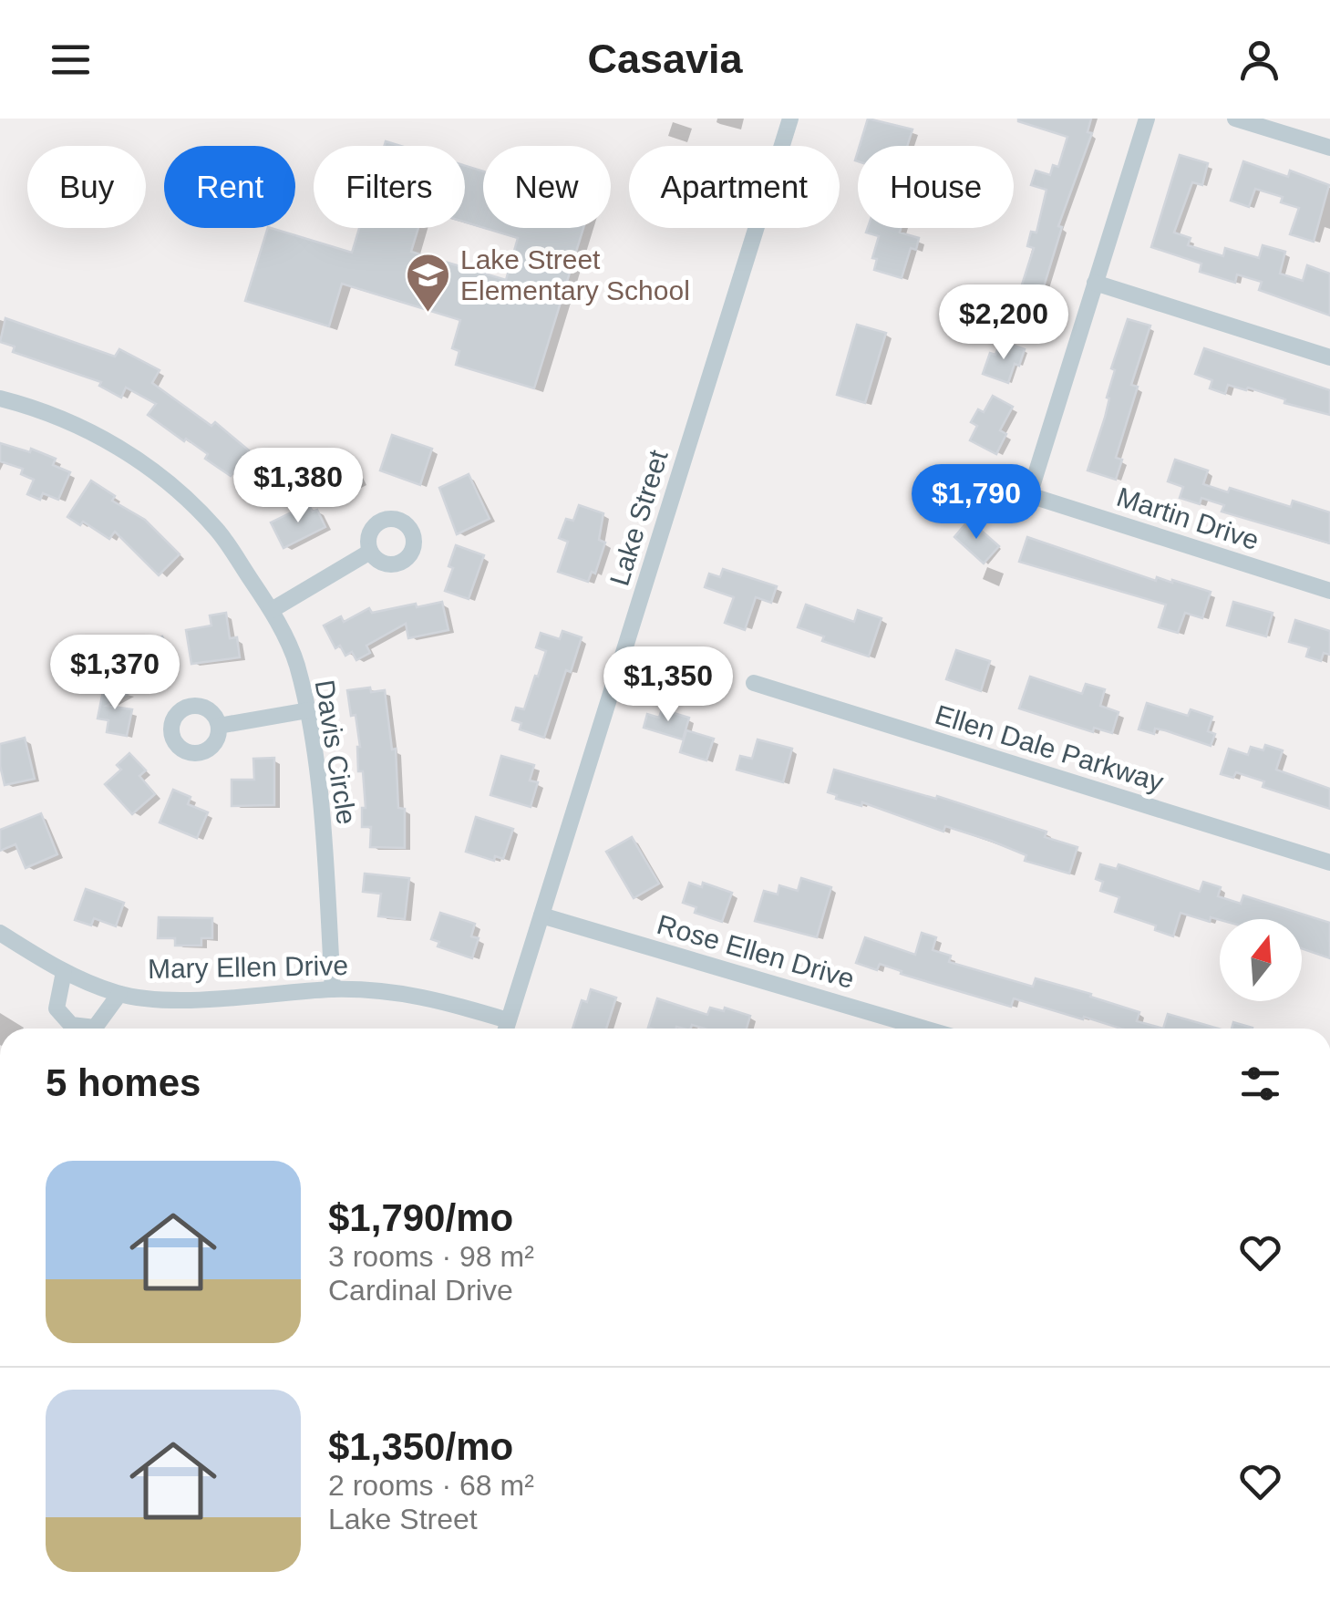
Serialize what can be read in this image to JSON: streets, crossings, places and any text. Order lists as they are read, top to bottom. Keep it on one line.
{"streets":{"street":["Lake Street","Martin Drive","Ellen Dale Parkway","Davis Circle","Rose Ellen Drive","Mary Ellen Drive"]},"crossings":[["Lake Street","Rose Ellen Drive"],["Lake Street","Mary Ellen Drive"],["Davis Circle","Mary Ellen Drive"]],"places":{"school or university":["Lake Street Elementary School"]},"north":"top","page":{"header":"Casavia","chip":["Buy","Rent","Filters","New","Apartment","House"],"price":["$2,200","$1,380","$1,790","$1,370","$1,350"],"heading":"5 homes","list":[{"name":"$1,790/mo","note":"3 rooms · 98 m² · Cardinal Drive"},{"name":"$1,350/mo","note":"2 rooms · 68 m² · Lake Street"}]}}
